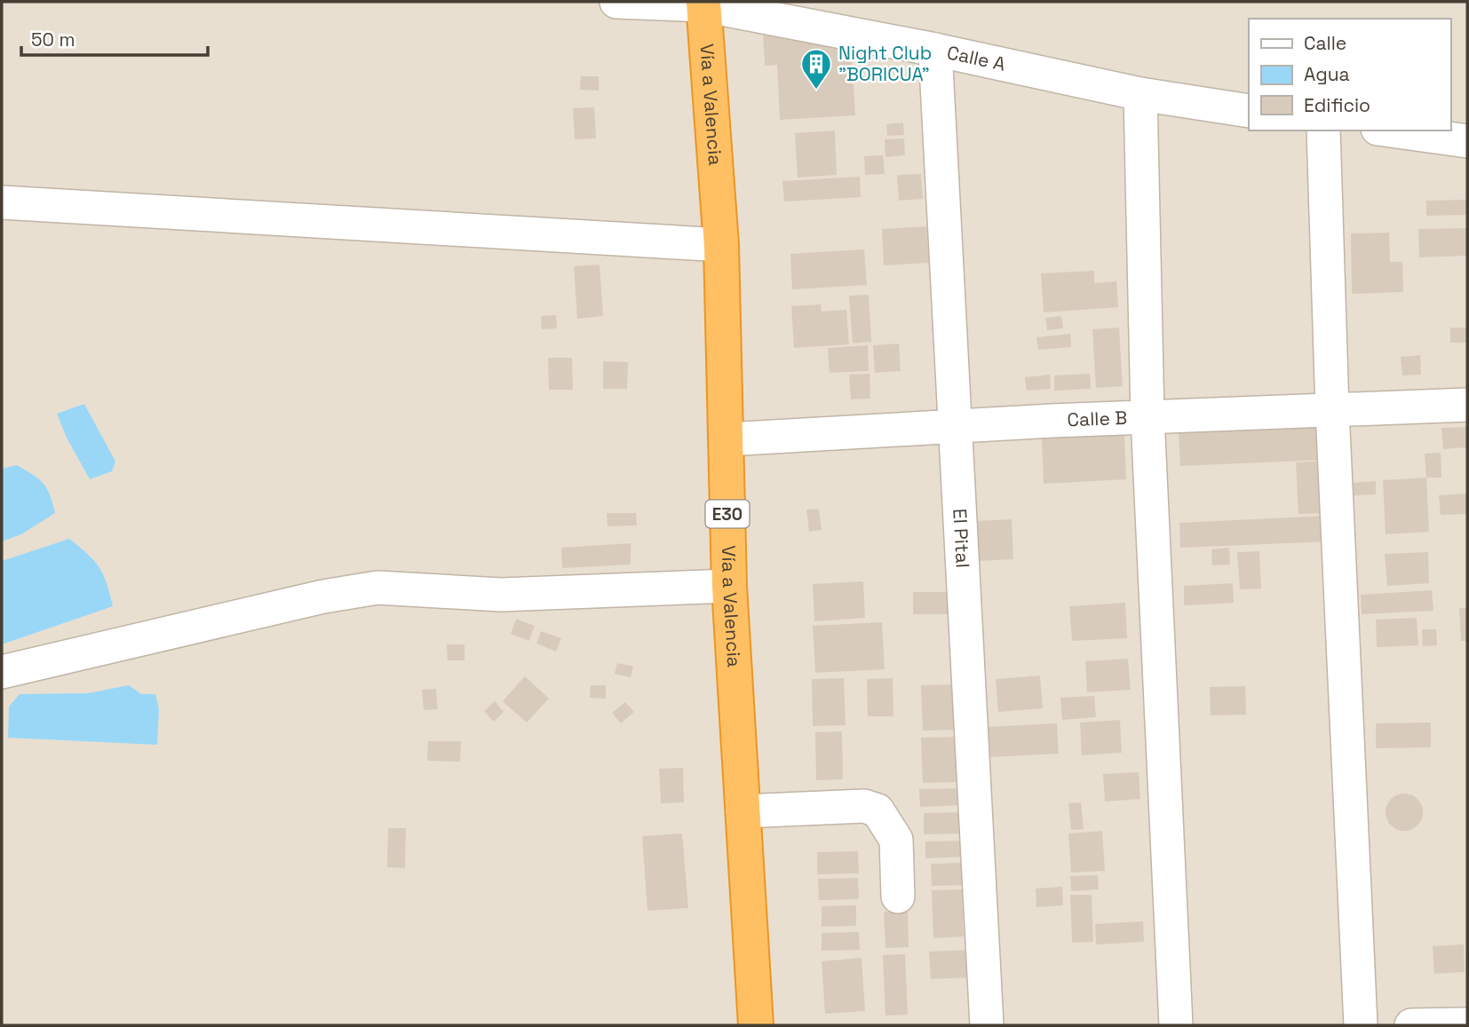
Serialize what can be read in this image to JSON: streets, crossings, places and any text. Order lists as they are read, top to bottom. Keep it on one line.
{"streets":{"highway":["Vía a Valencia","E30"],"street":["Calle A","Calle B","El Pital"]},"crossings":[["Calle A","Vía a Valencia"],["Calle A","El Pital"],["Vía a Valencia","Calle B"],["Calle B","El Pital"]],"places":{"building":["Night Club \"BORICUA\""]},"legend":["Calle","Agua","Edificio"],"scale_bar":"50 m"}
